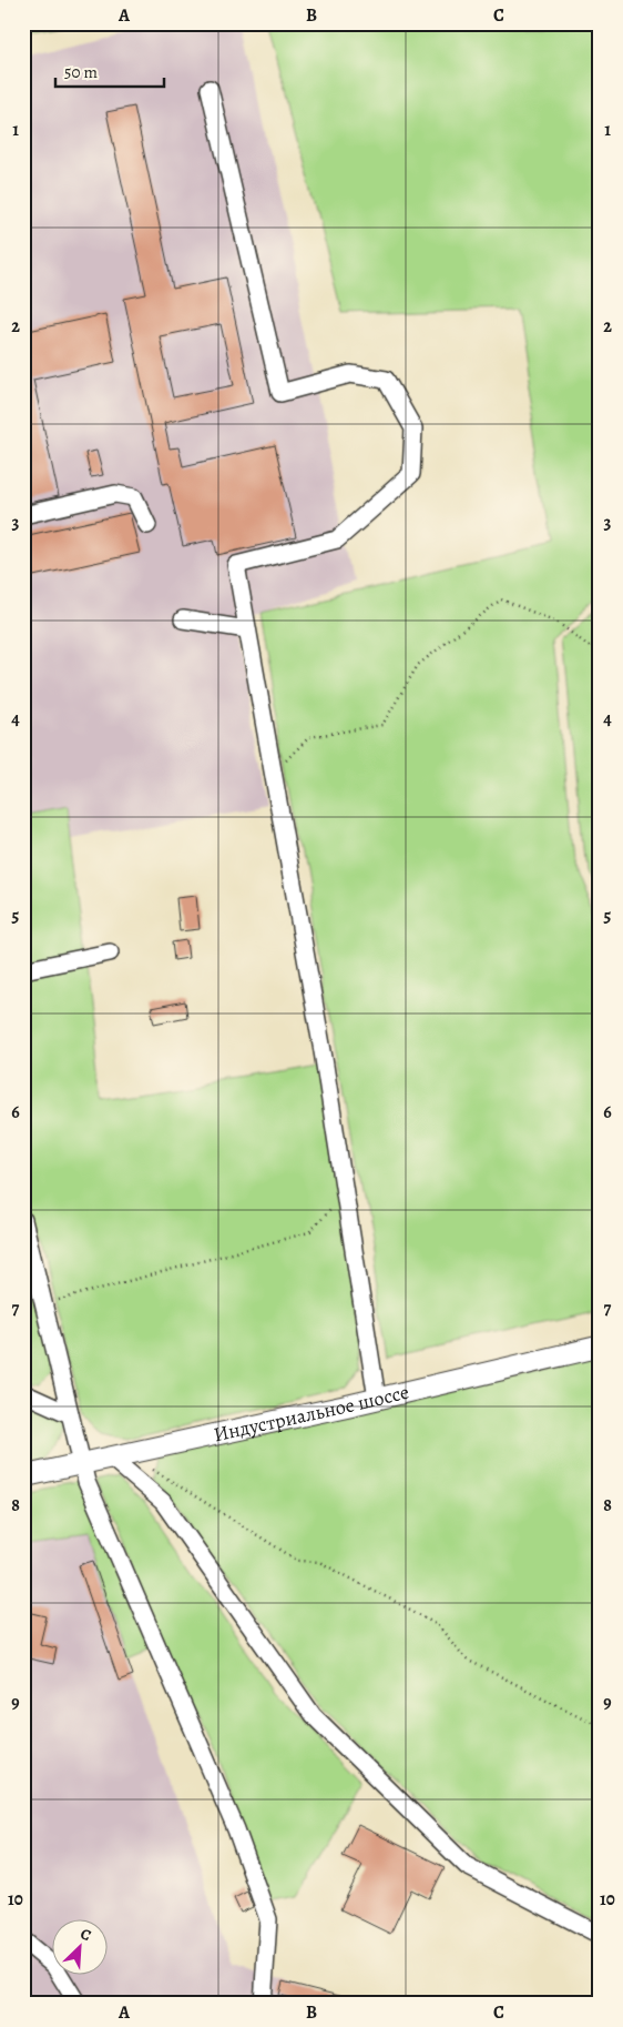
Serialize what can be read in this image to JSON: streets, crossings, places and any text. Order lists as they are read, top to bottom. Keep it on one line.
{"streets":{"main road":["Индустриальное шоссе"]},"scale_bar":"50 m","north":"top right","grid":{"columns":["A","B","C"],"rows":["1","2","3","4","5","6","7","8","9","10"]}}
